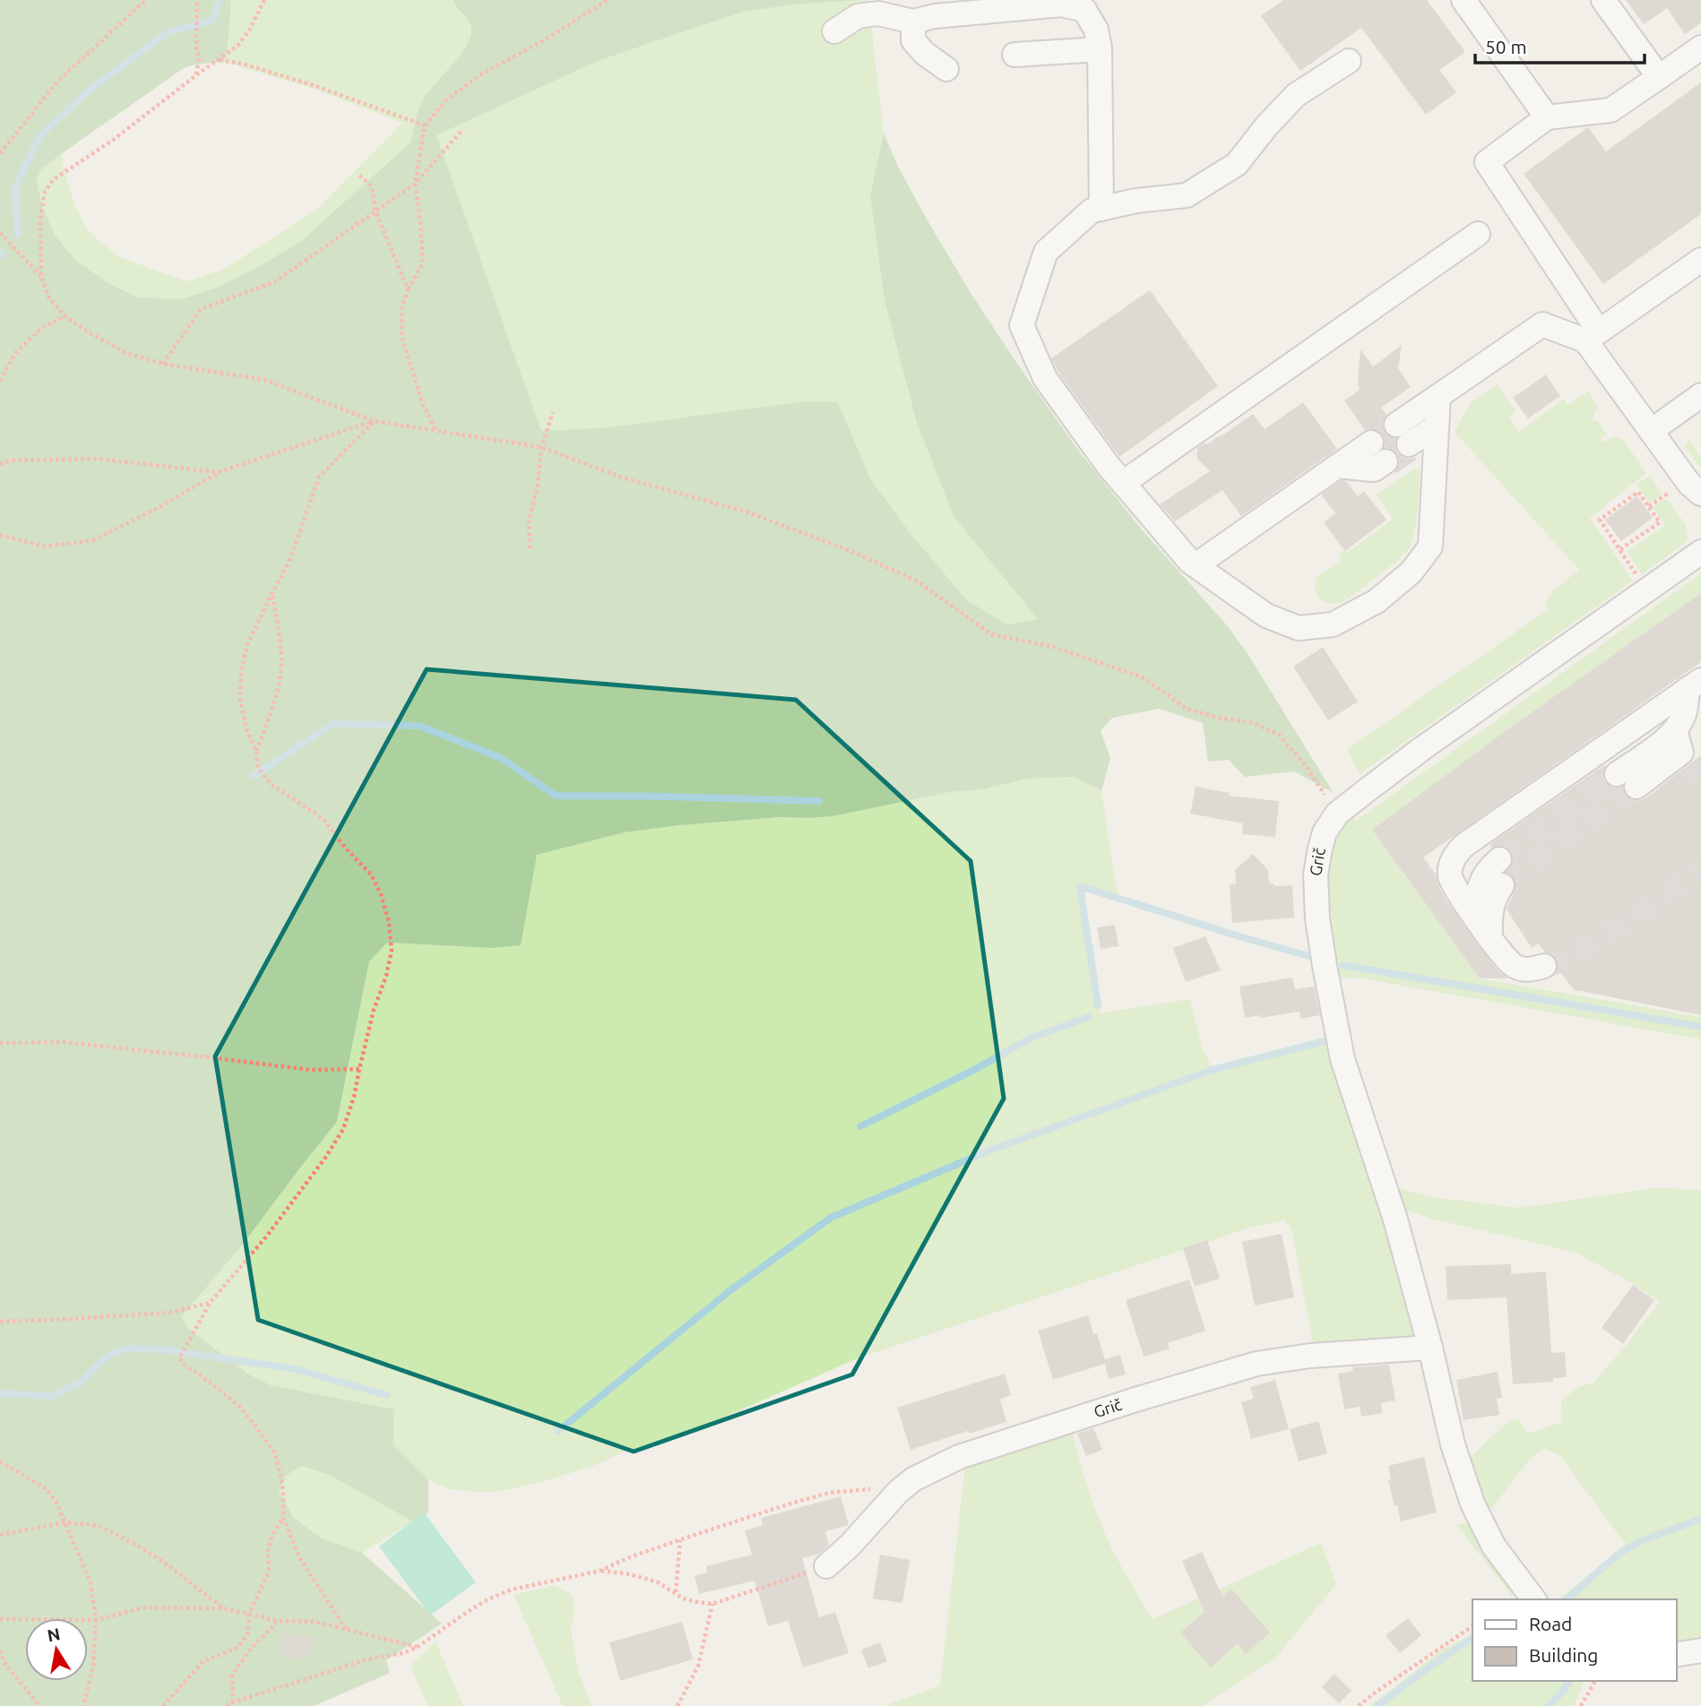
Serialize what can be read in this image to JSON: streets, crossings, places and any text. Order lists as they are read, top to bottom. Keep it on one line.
{"streets":{"street":["Grič"]},"legend":["Road","Building"],"scale_bar":"50 m","north":"top"}
